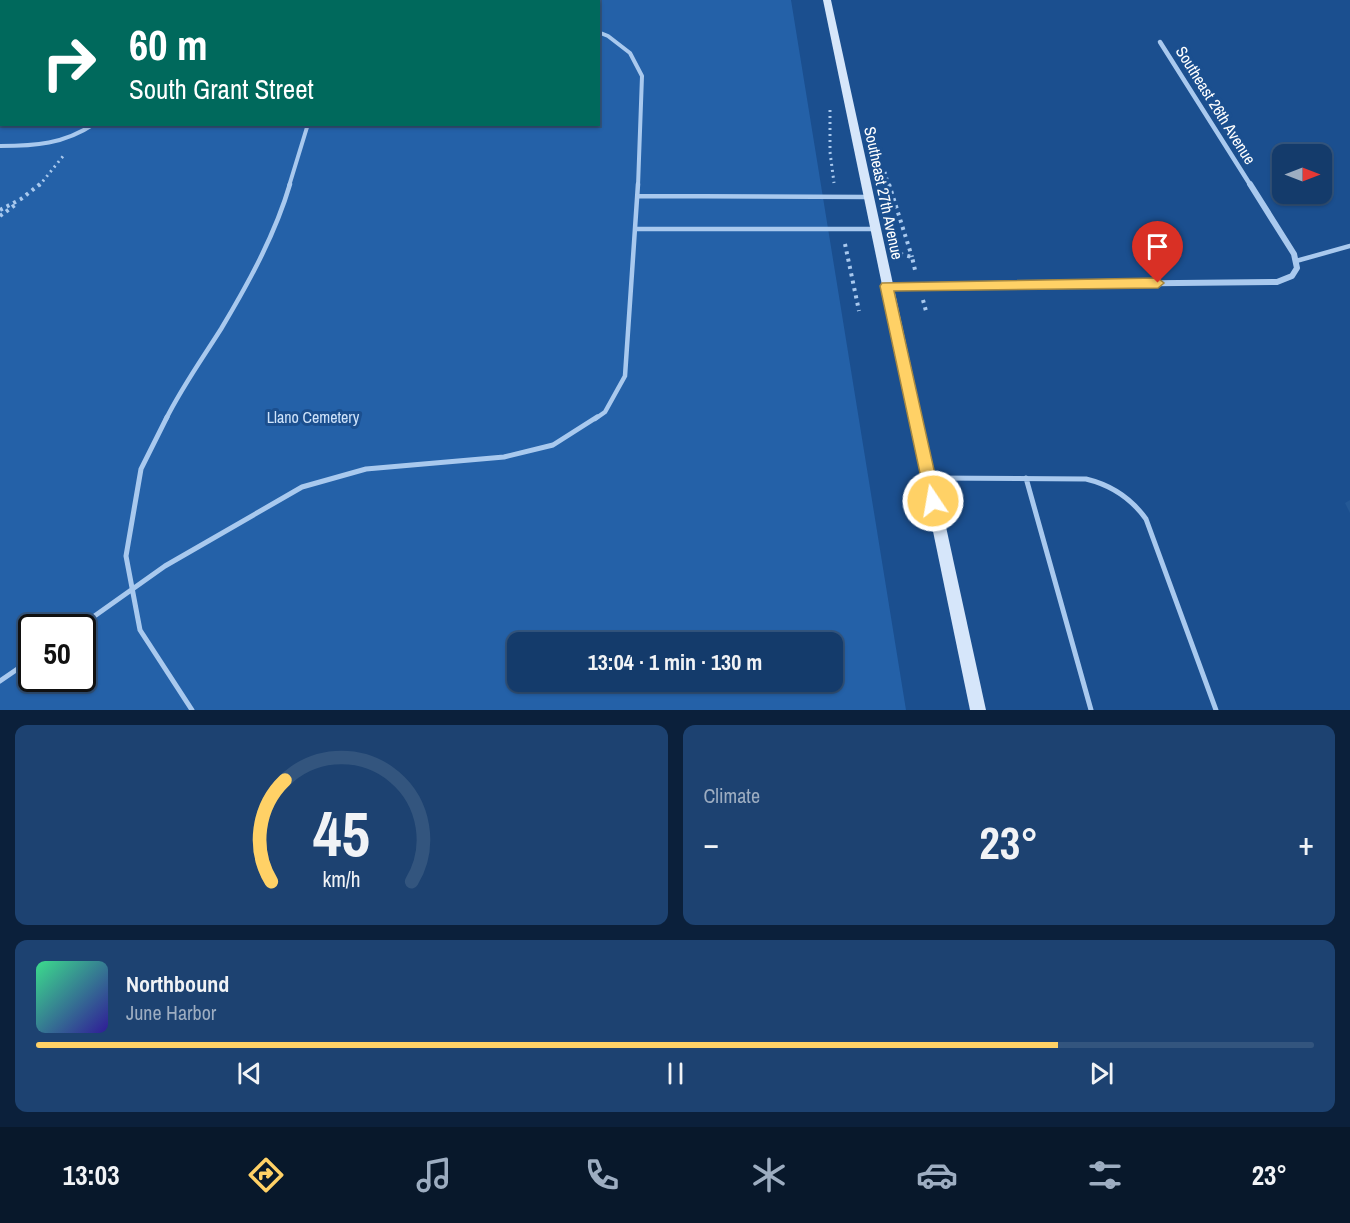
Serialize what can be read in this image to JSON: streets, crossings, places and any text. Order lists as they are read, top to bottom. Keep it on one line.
{"streets":{"main road":["Southeast 27th Avenue"],"street":["Southeast 26th Avenue"]},"parks":["Llano Cemetery"],"north":"right","page":{"turn":["60 m","South Grant Street"],"limit":"50","trip":"13:04 · 1 min · 130 m","tile":"Climate","heat":["−","23°","+"],"song":["Northbound","June Harbor"],"tabs":["13:03","23°"],"gauge":["45","km/h"]}}
